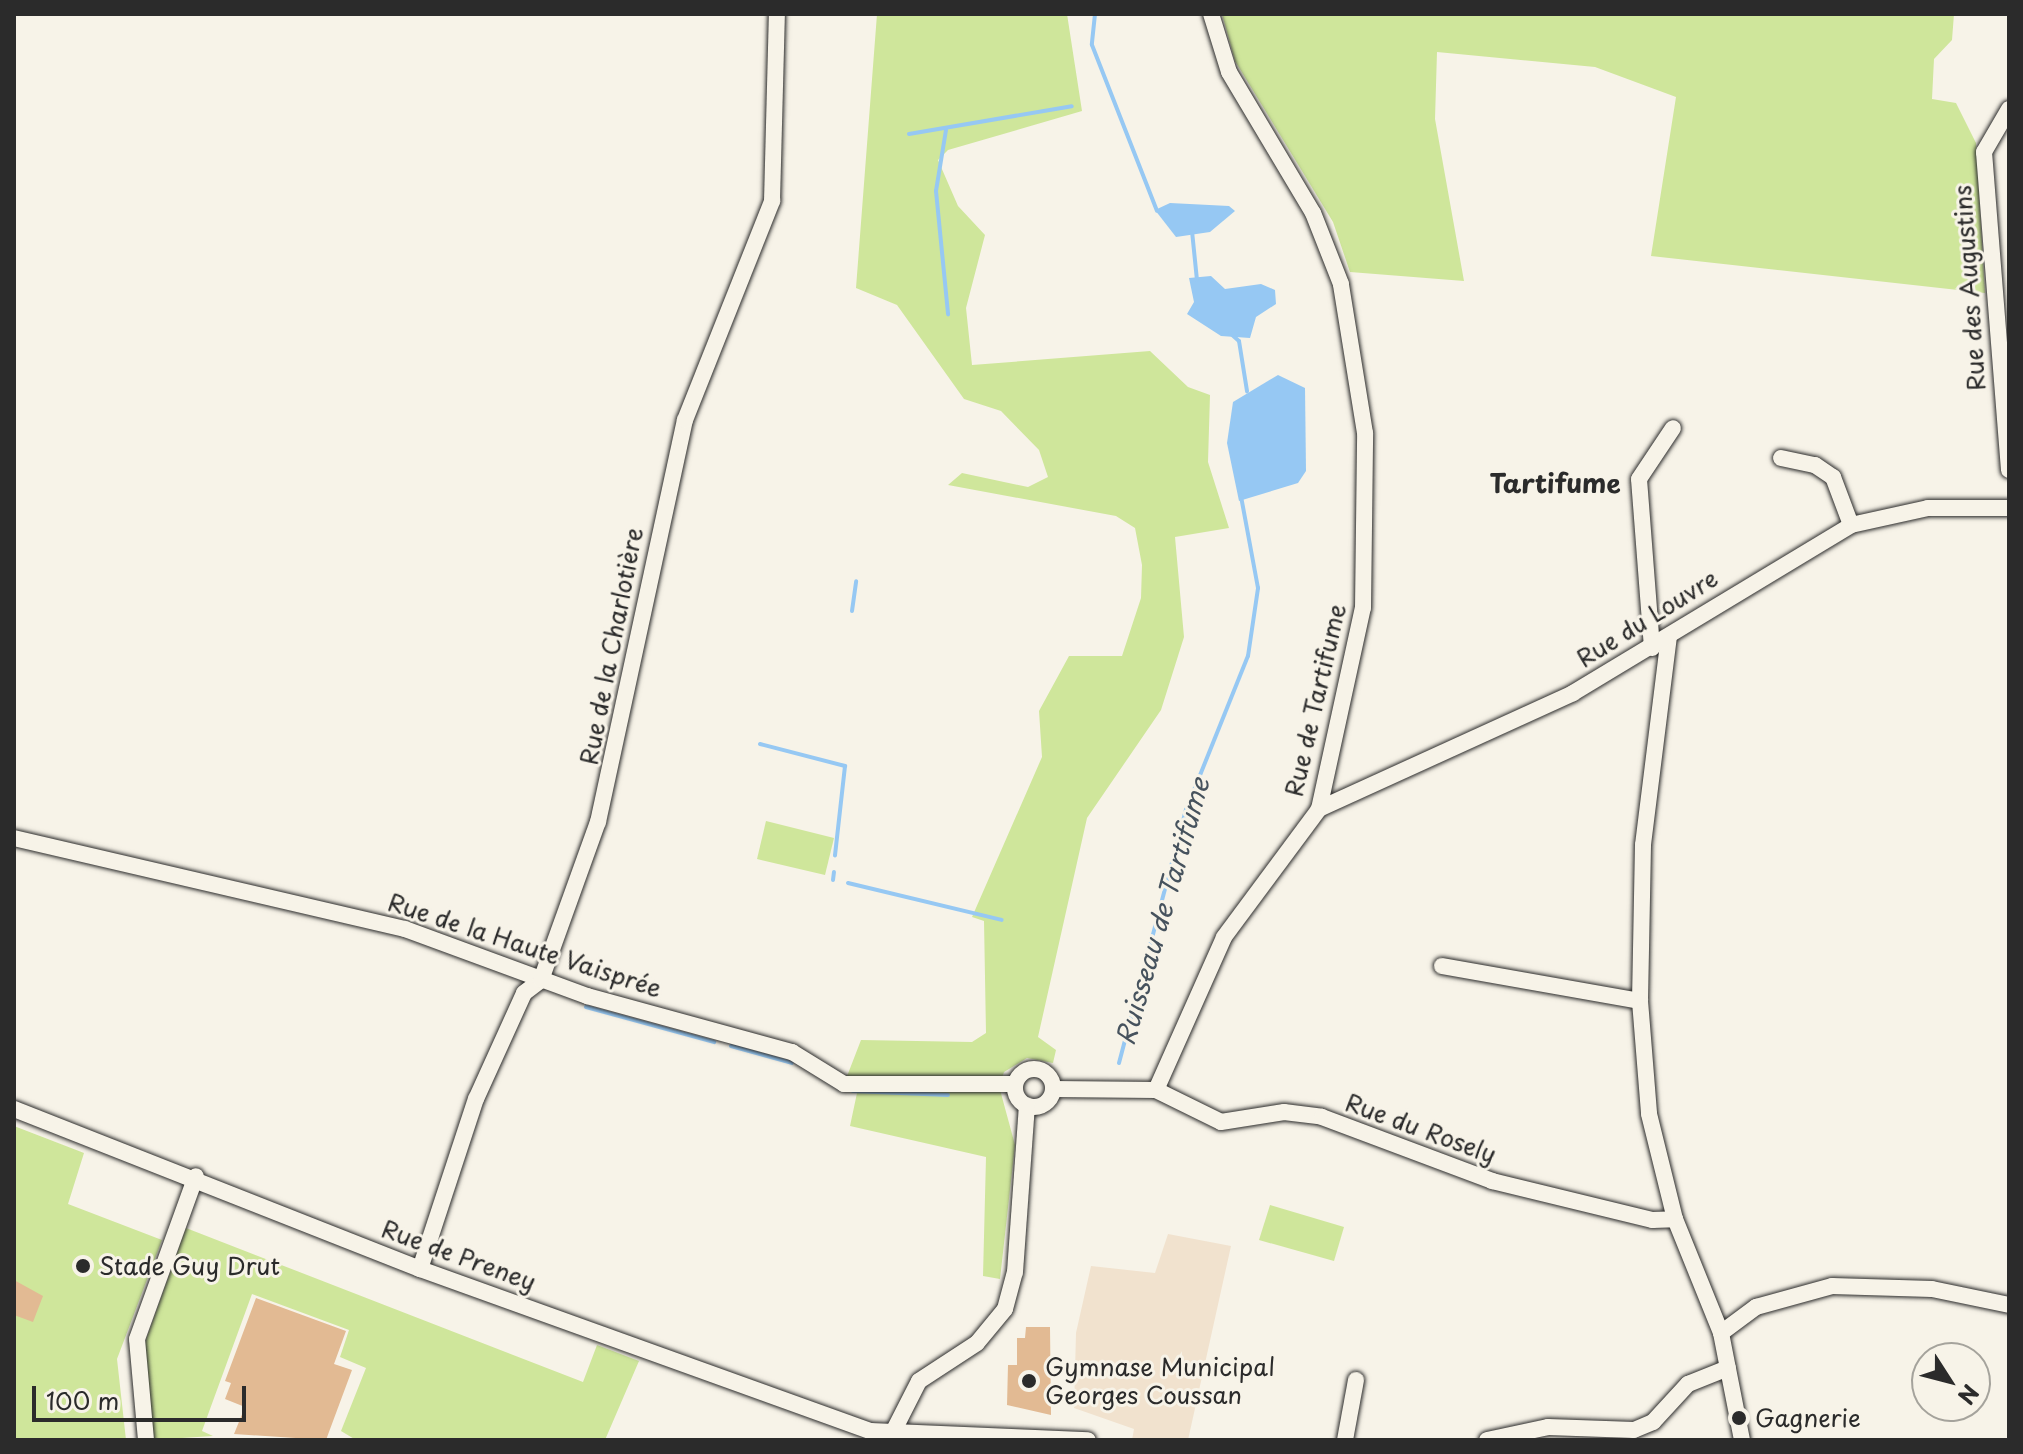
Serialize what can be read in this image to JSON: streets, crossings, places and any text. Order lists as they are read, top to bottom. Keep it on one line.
{"streets":{"street":["Rue des Augustins","Rue du Louvre","Rue de la Charlotière","Rue de Tartifume","Rue de la Haute Vaisprée","Rue du Rosely","Rue de Preney"]},"crossings":[["Rue du Louvre","Rue de Tartifume"],["Rue de la Charlotière","Rue de la Haute Vaisprée"],["Rue de la Charlotière","Rue de Preney"],["Rue de Tartifume","Rue du Rosely"]],"districts":["Tartifume"],"water":["Ruisseau de Tartifume"],"places":["Stade Guy Drut","Gymnase Municipal Georges Coussan","Gagnerie"],"scale_bar":"100 m","north":"bottom right"}
